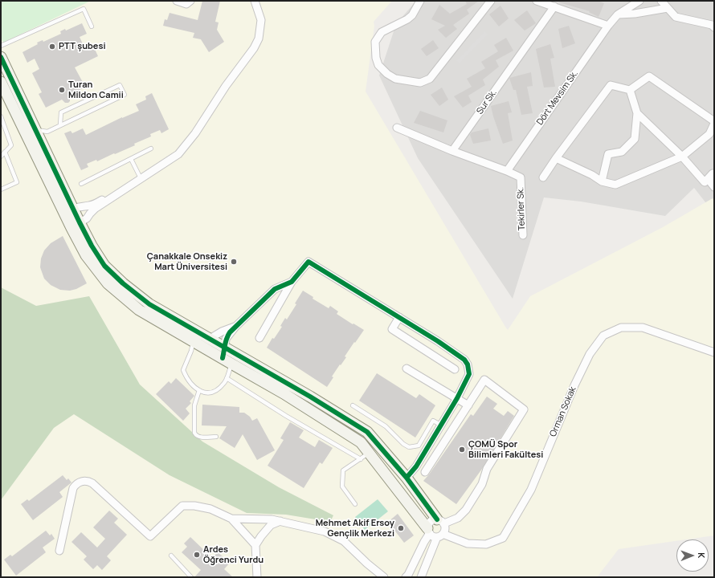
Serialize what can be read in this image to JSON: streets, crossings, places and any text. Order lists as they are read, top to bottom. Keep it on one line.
{"streets":{"street":["Dört Mevsim Sk.","Sur Sk.","Tekirler Sk.","Orman Sokak"]},"crossings":[["Dört Mevsim Sk.","Tekirler Sk."]],"places":["PTT şubesi","Turan Mildon Camii","Çanakkale Onsekiz Mart Üniversitesi","ÇOMÜ Spor Bilimleri Fakültesi","Mehmet Akif Ersoy Gençlik Merkezi","Ardes Öğrenci Yurdu"],"north":"right"}
